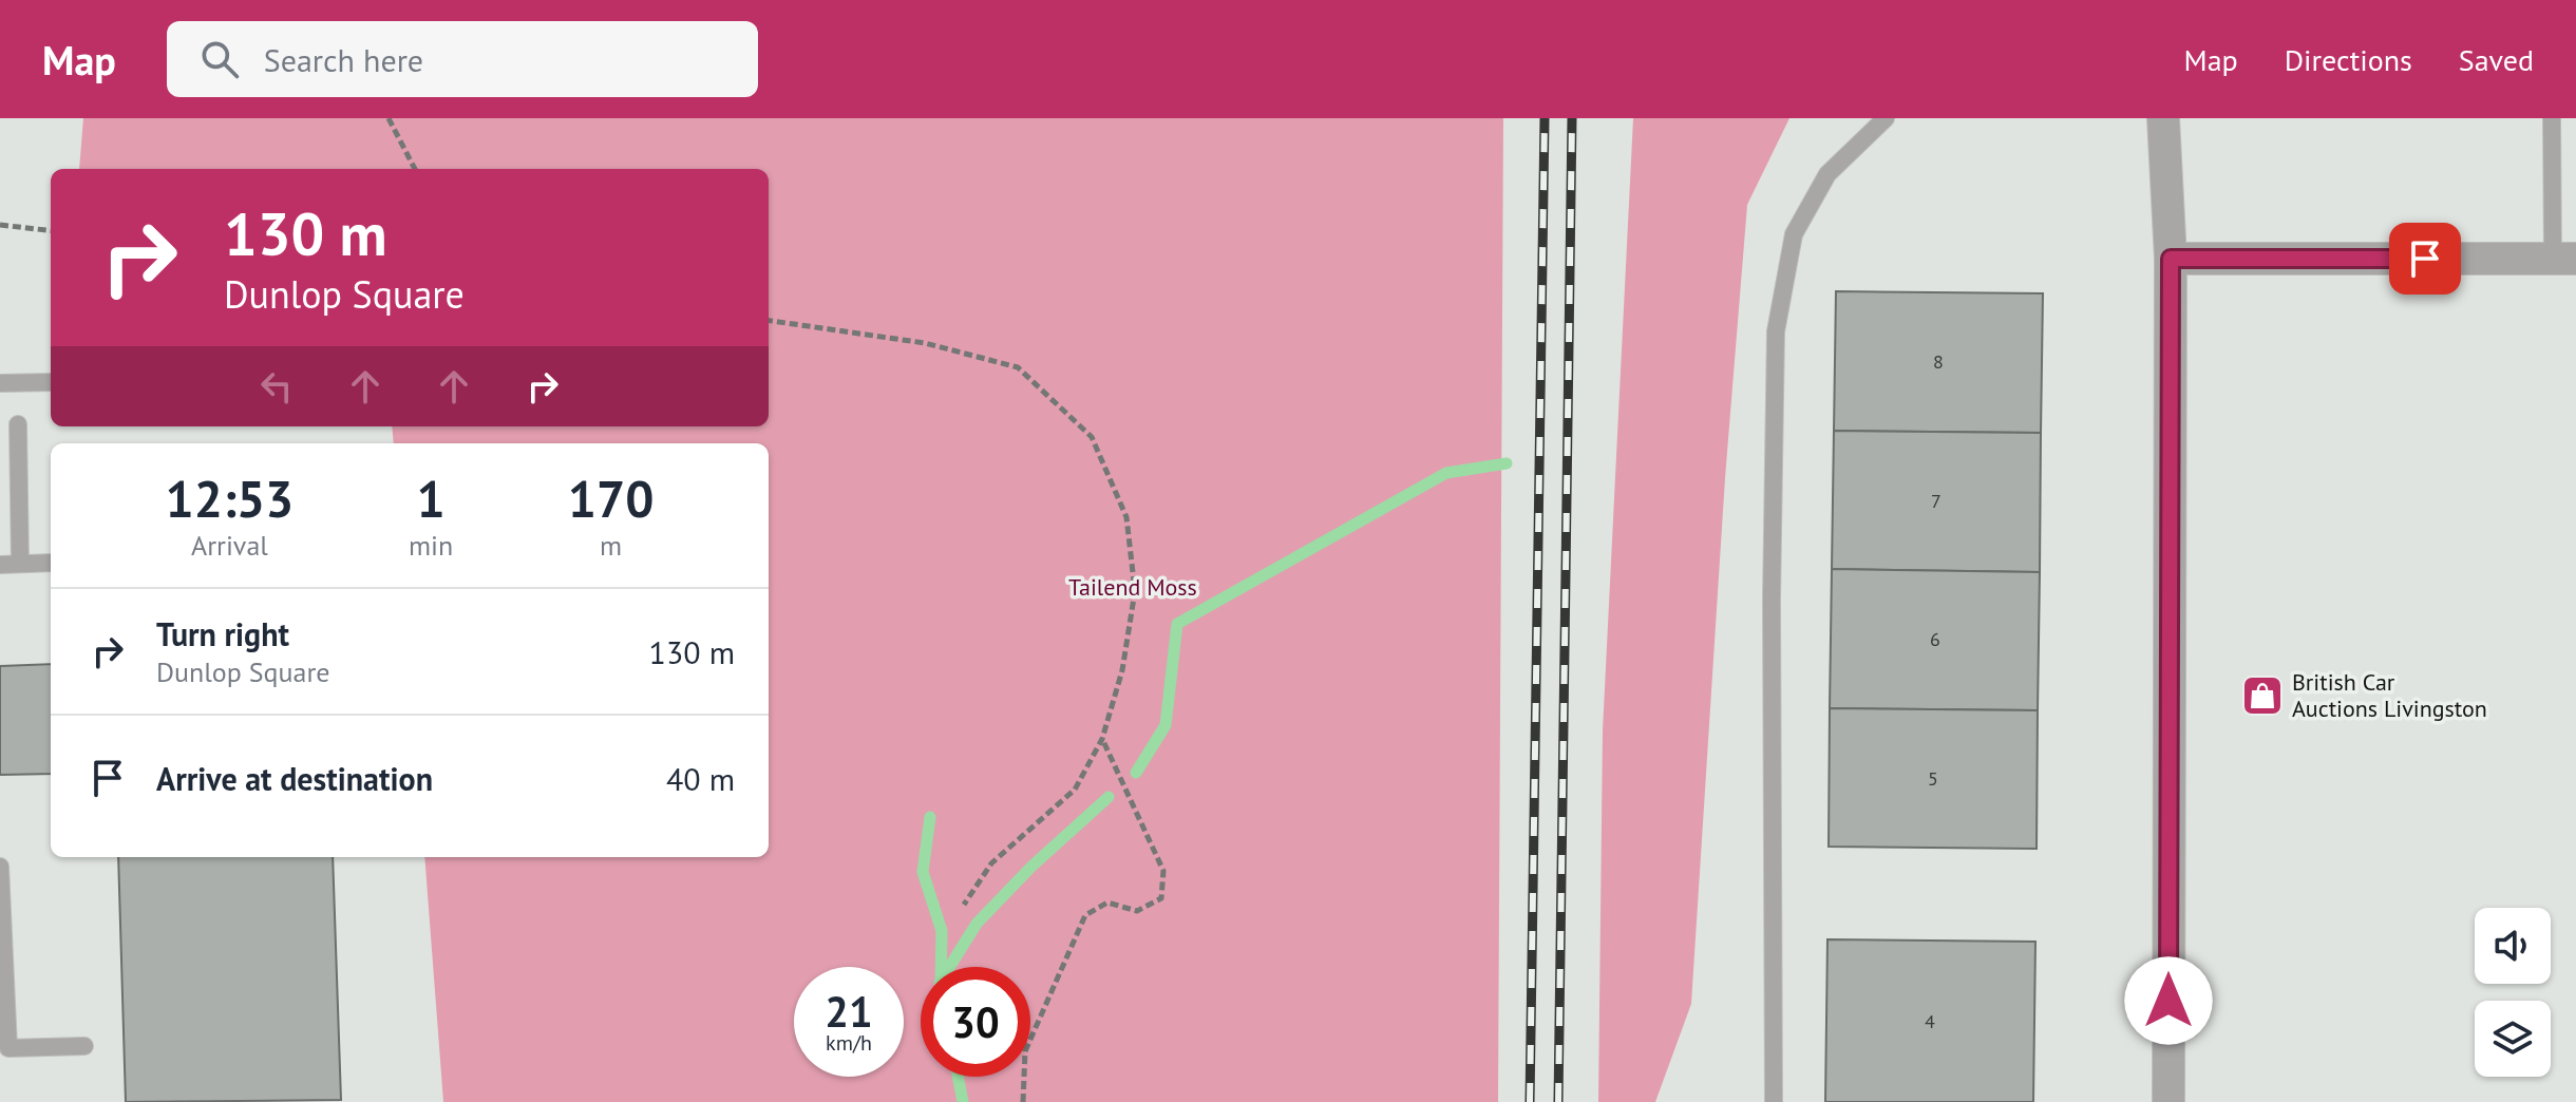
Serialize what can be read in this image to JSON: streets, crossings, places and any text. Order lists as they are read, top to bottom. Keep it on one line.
{"parks":["Tailend Moss"],"places":{"shop":["British Car Auctions Livingston"]},"house_numbers":["8","7","6","5","4"],"page":{"header":"Map","search":"Search here","nav":["Map","Directions","Saved"],"turn":["130 m","Dunlop Square"],"eta":["12:53","Arrival","1","min","170","m"],"list":[{"name":"Turn right","note":"Dunlop Square","value":"130 m"},{"name":"Arrive at destination","value":"40 m"}],"speed":"21 km/h","limit":"30"}}
